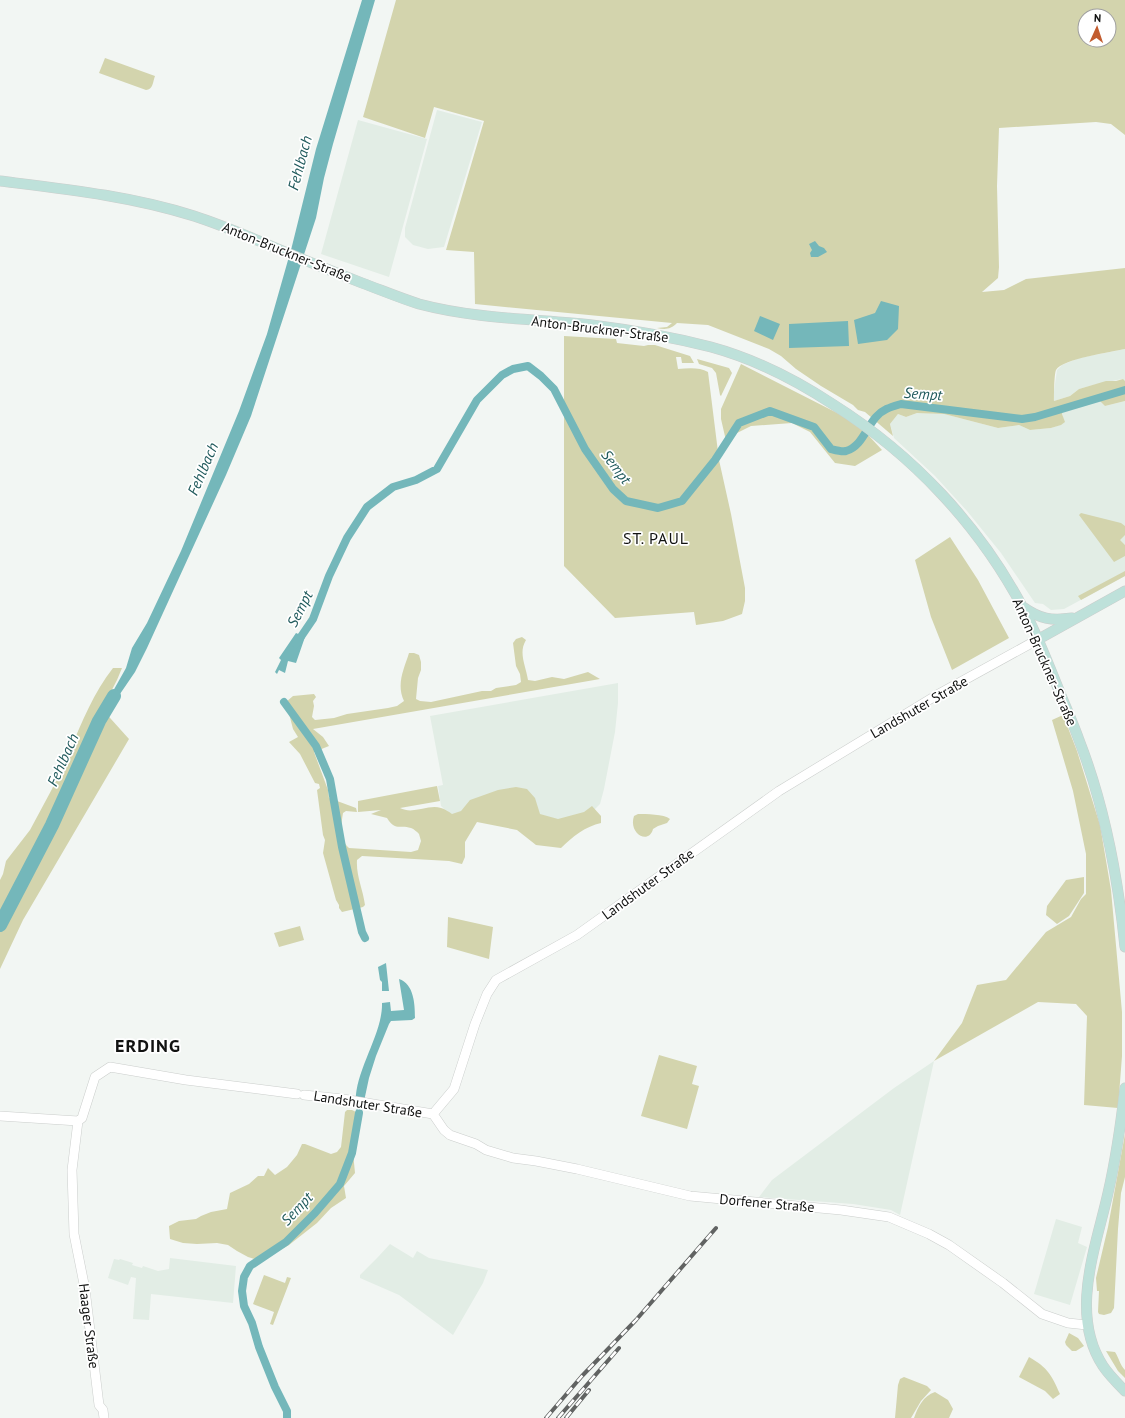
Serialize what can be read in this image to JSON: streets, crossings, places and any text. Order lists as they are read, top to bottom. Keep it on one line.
{"streets":{"main road":["Anton-Bruckner-Straße"],"street":["Landshuter Straße","Dorfener Straße","Haager Straße"]},"crossings":[["Anton-Bruckner-Straße","Landshuter Straße"],["Landshuter Straße","Dorfener Straße"],["Landshuter Straße","Haager Straße"]],"districts":["ST. PAUL","ERDING"],"water":["Fehlbach","Sempt"],"north":"top"}
